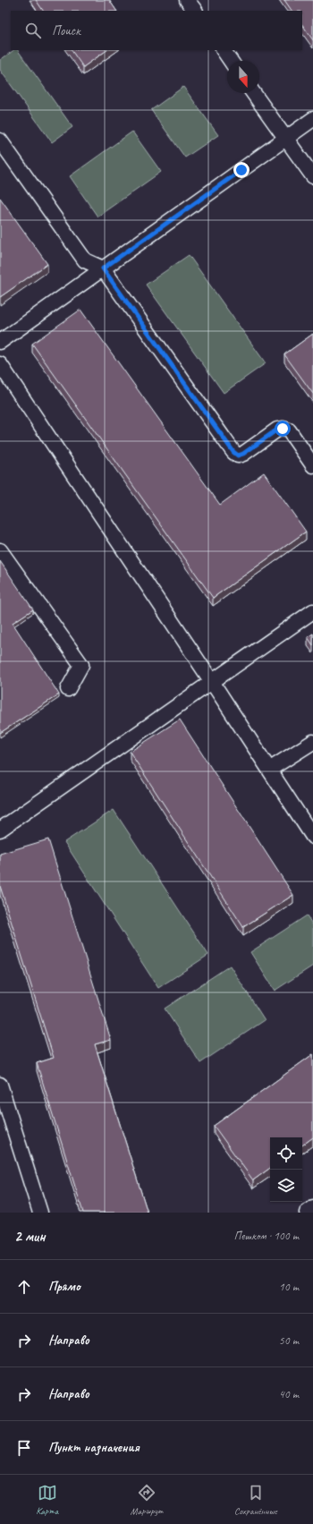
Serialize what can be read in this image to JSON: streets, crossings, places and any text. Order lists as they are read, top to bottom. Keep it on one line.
{"north":"bottom","page":{"search":"Поиск","heading":["2 мин","Пешком · 100 m"],"list":[["Прямо","10 m"],["Направо","50 m"],["Направо","40 m"],"Пункт назначения"],"nav":["Карта","Маршрут","Сохранённые"]}}
